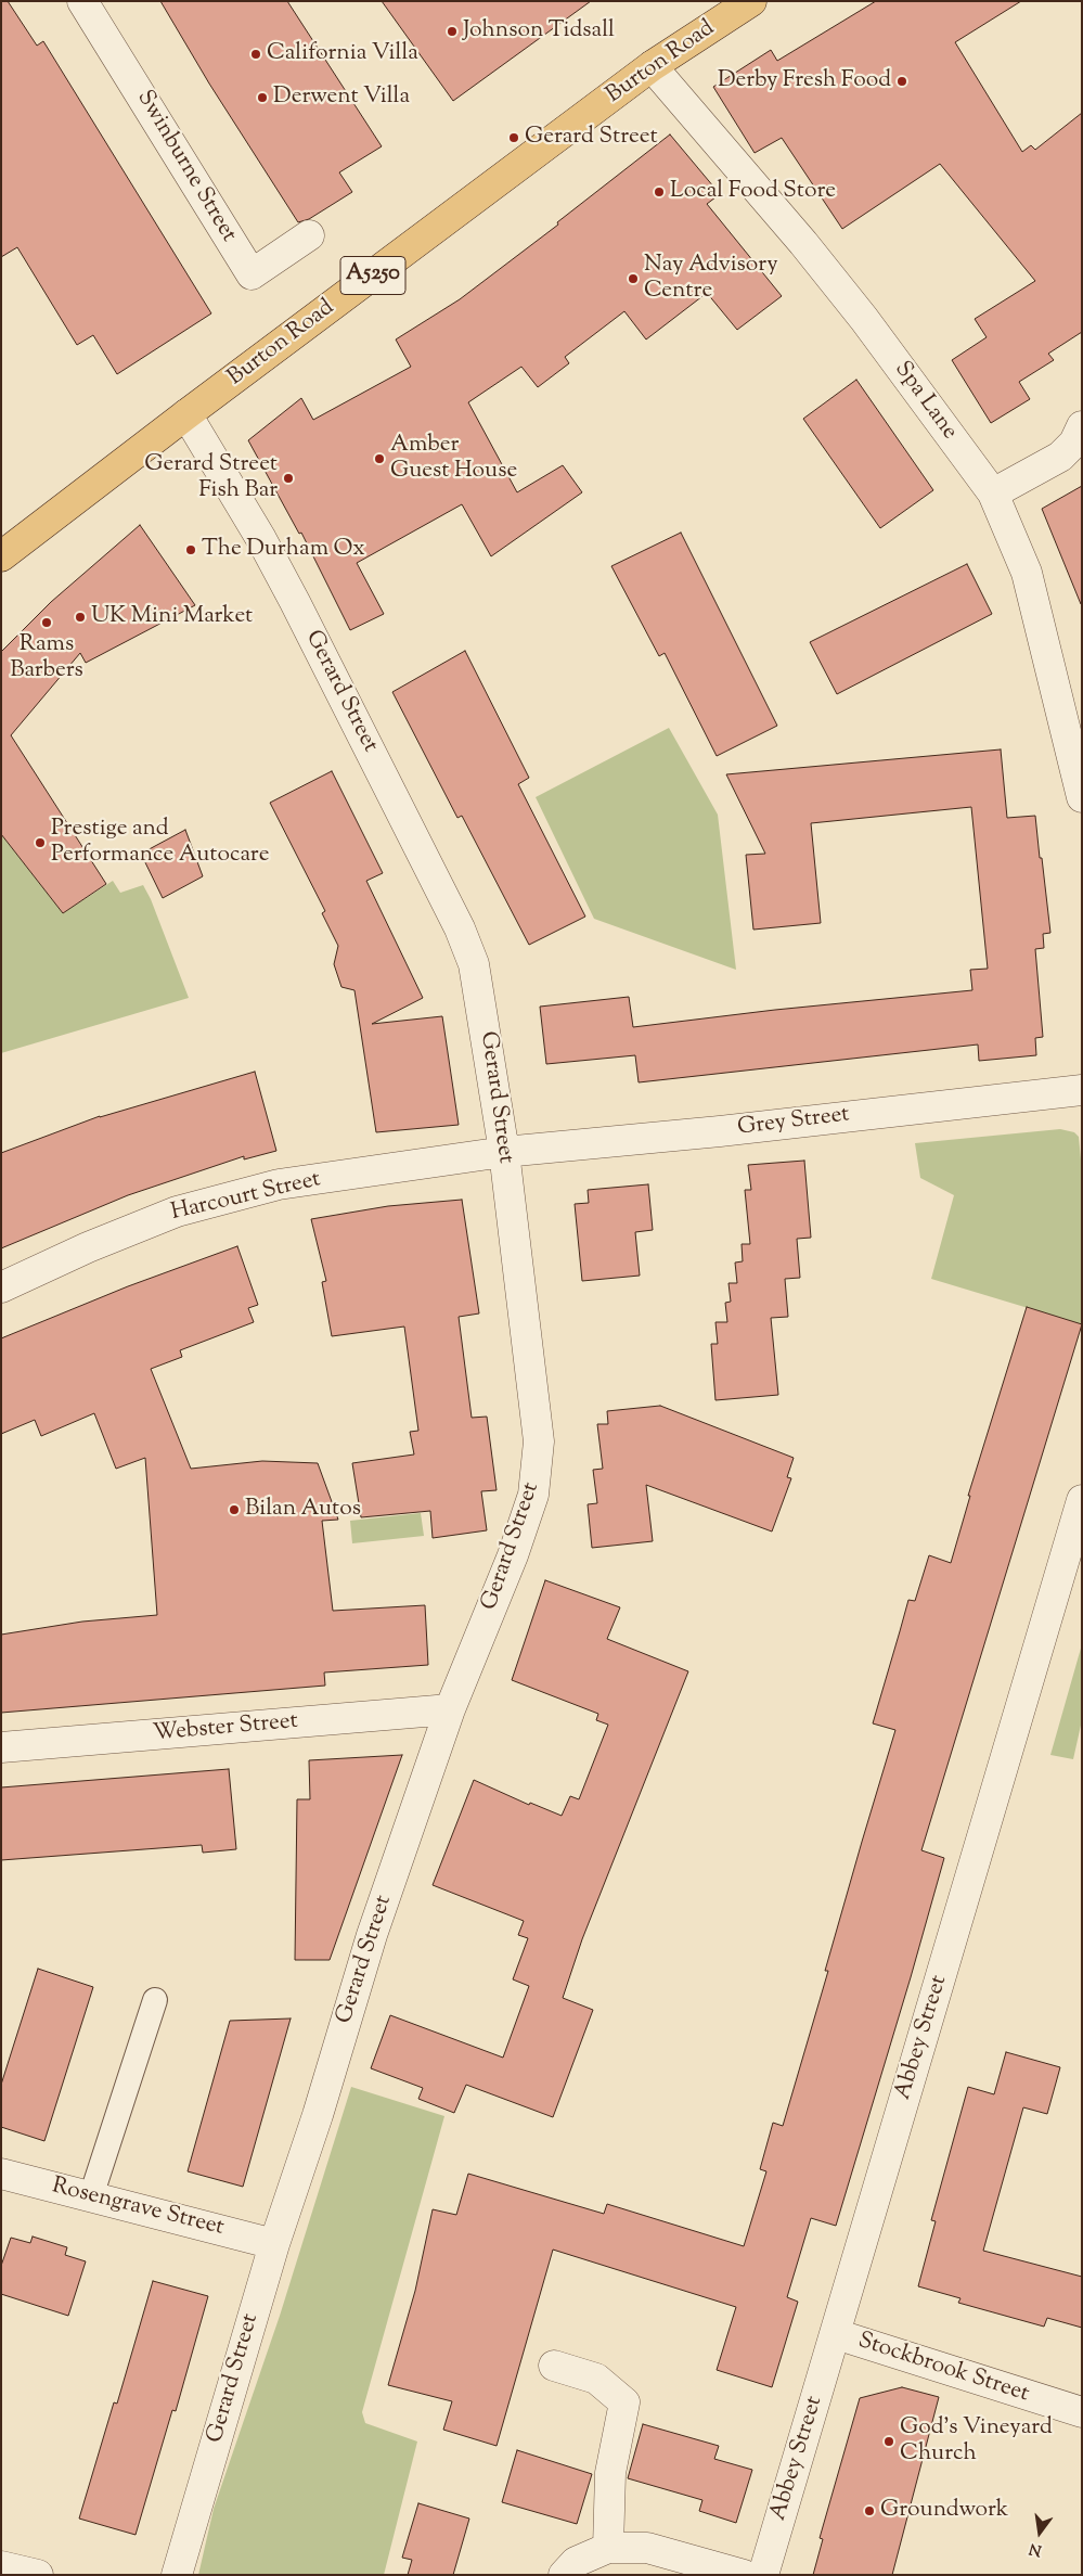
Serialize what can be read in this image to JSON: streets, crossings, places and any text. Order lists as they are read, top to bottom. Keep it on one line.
{"streets":{"main road":["Burton Road","A5250"],"street":["Swinburne Street","Spa Lane","Gerard Street","Grey Street","Harcourt Street","Webster Street","Abbey Street","Rosengrave Street","Stockbrook Street"]},"crossings":[["Burton Road","Spa Lane"],["Burton Road","Gerard Street"],["Gerard Street","Grey Street"],["Gerard Street","Harcourt Street"],["Gerard Street","Webster Street"],["Gerard Street","Rosengrave Street"],["Grey Street","Harcourt Street"],["Abbey Street","Stockbrook Street"]],"places":["Johnson Tidsall","California Villa","Derby Fresh Food","Derwent Villa","Gerard Street","Local Food Store","Nay Advisory Centre","Amber Guest House","Gerard Street Fish Bar","The Durham Ox","UK Mini Market","Rams Barbers","Prestige and Performance Autocare","Bilan Autos","God's Vineyard Church","Groundwork"],"north":"bottom"}
